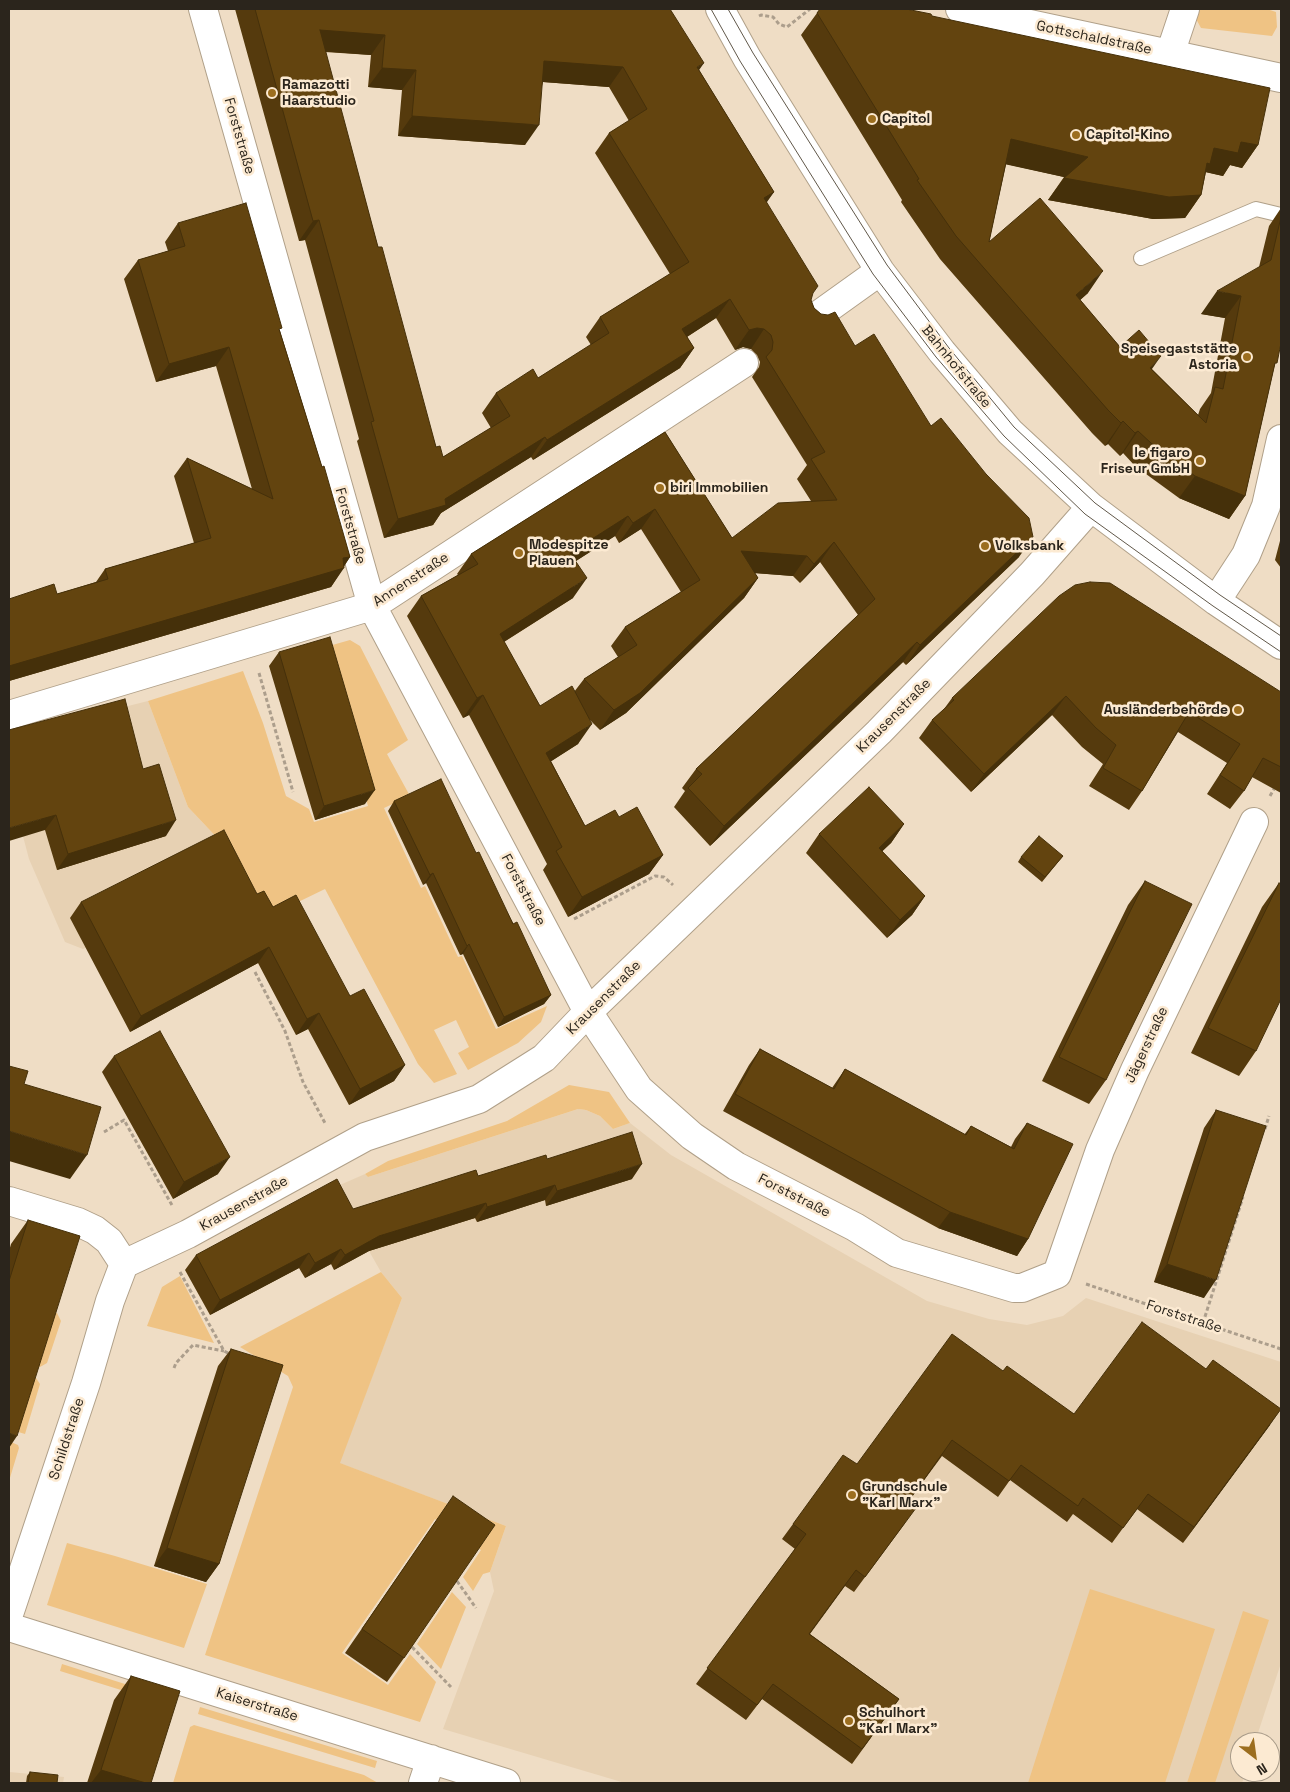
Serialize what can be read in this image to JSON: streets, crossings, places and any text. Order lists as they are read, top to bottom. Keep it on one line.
{"streets":{"street":["Gottschaldstraße","Forststraße","Bahnhofstraße","Annenstraße","Krausenstraße","Jägerstraße","Schildstraße","Kaiserstraße"]},"crossings":[["Forststraße","Annenstraße"],["Forststraße","Krausenstraße"],["Forststraße","Jägerstraße"],["Bahnhofstraße","Krausenstraße"],["Krausenstraße","Schildstraße"]],"places":["Ramazotti Haarstudio","Capitol","Capitol-Kino","Speisegaststätte Astoria","le figaro Friseur GmbH","biri Immobilien","Volksbank","Modespitze Plauen","Ausländerbehörde","Grundschule \"Karl Marx\"","Schulhort \"Karl Marx\""],"north":"bottom right"}
